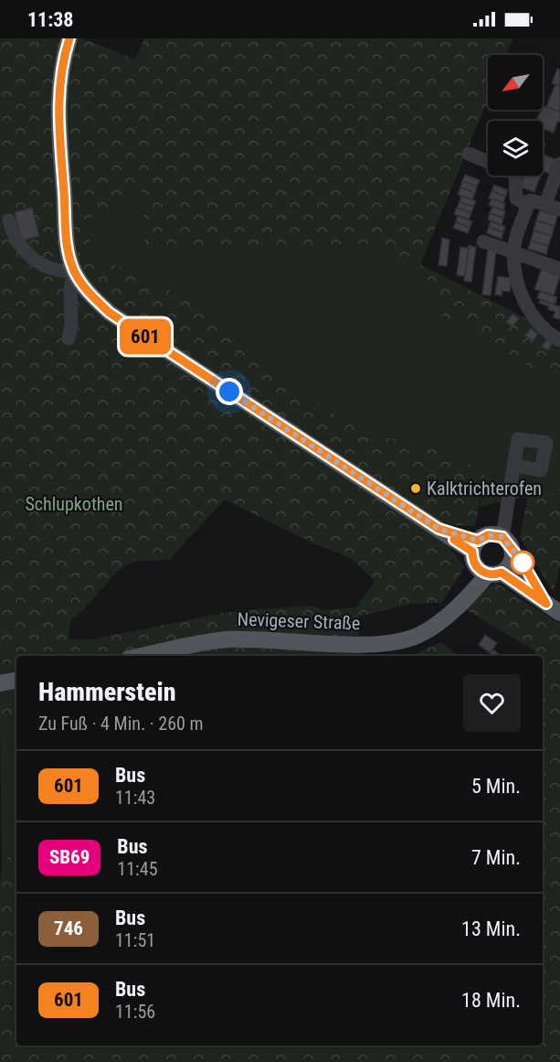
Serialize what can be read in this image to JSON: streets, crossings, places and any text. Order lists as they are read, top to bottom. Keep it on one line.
{"streets":{"main road":["Nevigeser Straße"]},"parks":["Schlupkothen"],"places":["Kalktrichterofen"],"lines":["bus line 601"],"north":"bottom left","page":{"status":"11:38","on_map":"601","heading":["Hammerstein","Zu Fuß · 4 Min. · 260 m"],"list":[{"mark":"601","name":"Bus","note":"11:43","value":"5 Min."},{"mark":"SB69","name":"Bus","note":"11:45","value":"7 Min."},{"mark":"746","name":"Bus","note":"11:51","value":"13 Min."},{"mark":"601","name":"Bus","note":"11:56","value":"18 Min."}]}}
